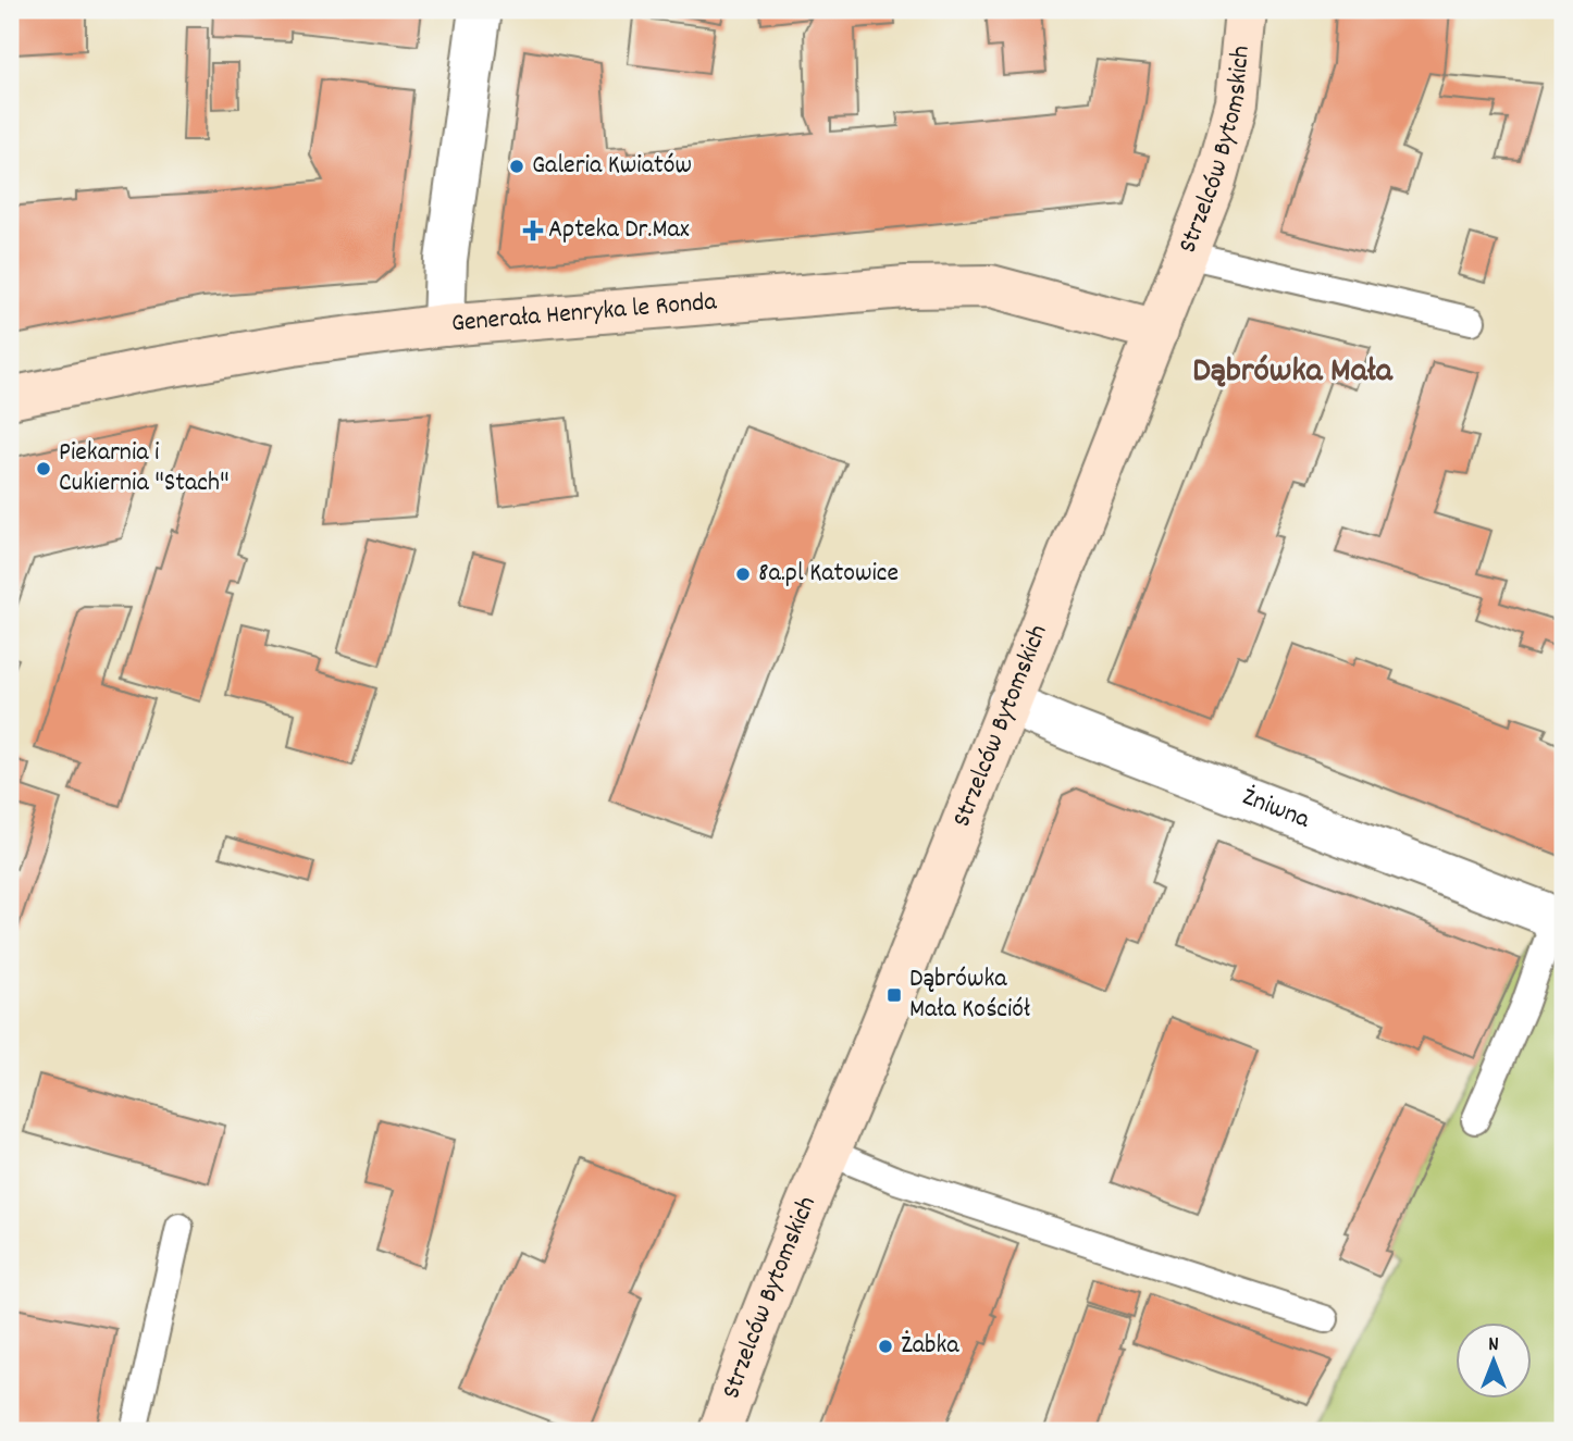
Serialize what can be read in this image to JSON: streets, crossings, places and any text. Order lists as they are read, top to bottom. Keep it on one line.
{"streets":{"street":["Strzelców Bytomskich","Generała Henryka le Ronda","Żniwna"]},"crossings":[["Strzelców Bytomskich","Generała Henryka le Ronda"],["Strzelców Bytomskich","Żniwna"]],"districts":["Dąbrówka Mała"],"places":{"other":["Galeria Kwiatów","Piekarnia i Cukiernia \"Stach\"","8a.pl Katowice","Żabka"],"health":["Apteka Dr.Max"],"transit":["Dąbrówka Mała Kościół"]},"north":"top"}
